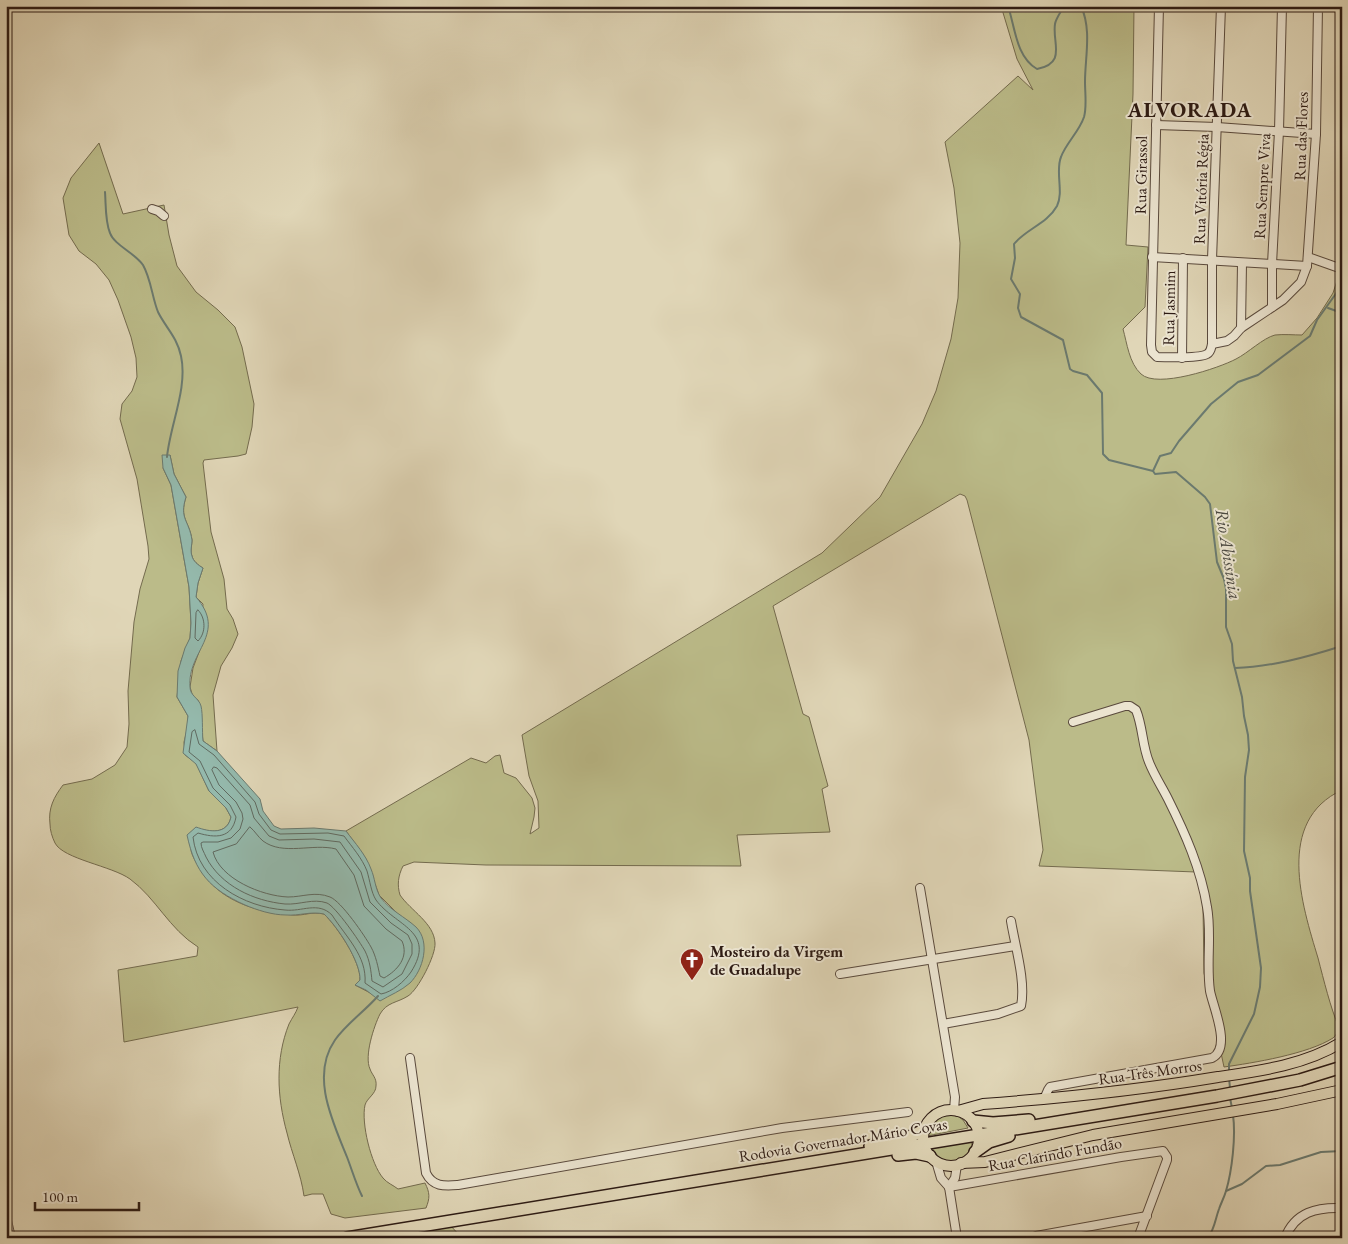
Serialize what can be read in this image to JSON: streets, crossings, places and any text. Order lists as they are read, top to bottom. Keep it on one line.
{"streets":{"highway":["Rodovia Governador Mário Covas"],"main road":["Rua Três Morros"],"street":["Rua das Flores","Rua Girassol","Rua Sempre Viva","Rua Vitória Régia","Rua Jasmim","Rua Clarindo Fundão"]},"crossings":[["Rua Girassol","Rua Jasmim"]],"districts":["ALVORADA"],"water":["Rio Abissínia"],"places":{"church":["Mosteiro da Virgem de Guadalupe"]},"scale_bar":"100 m"}
